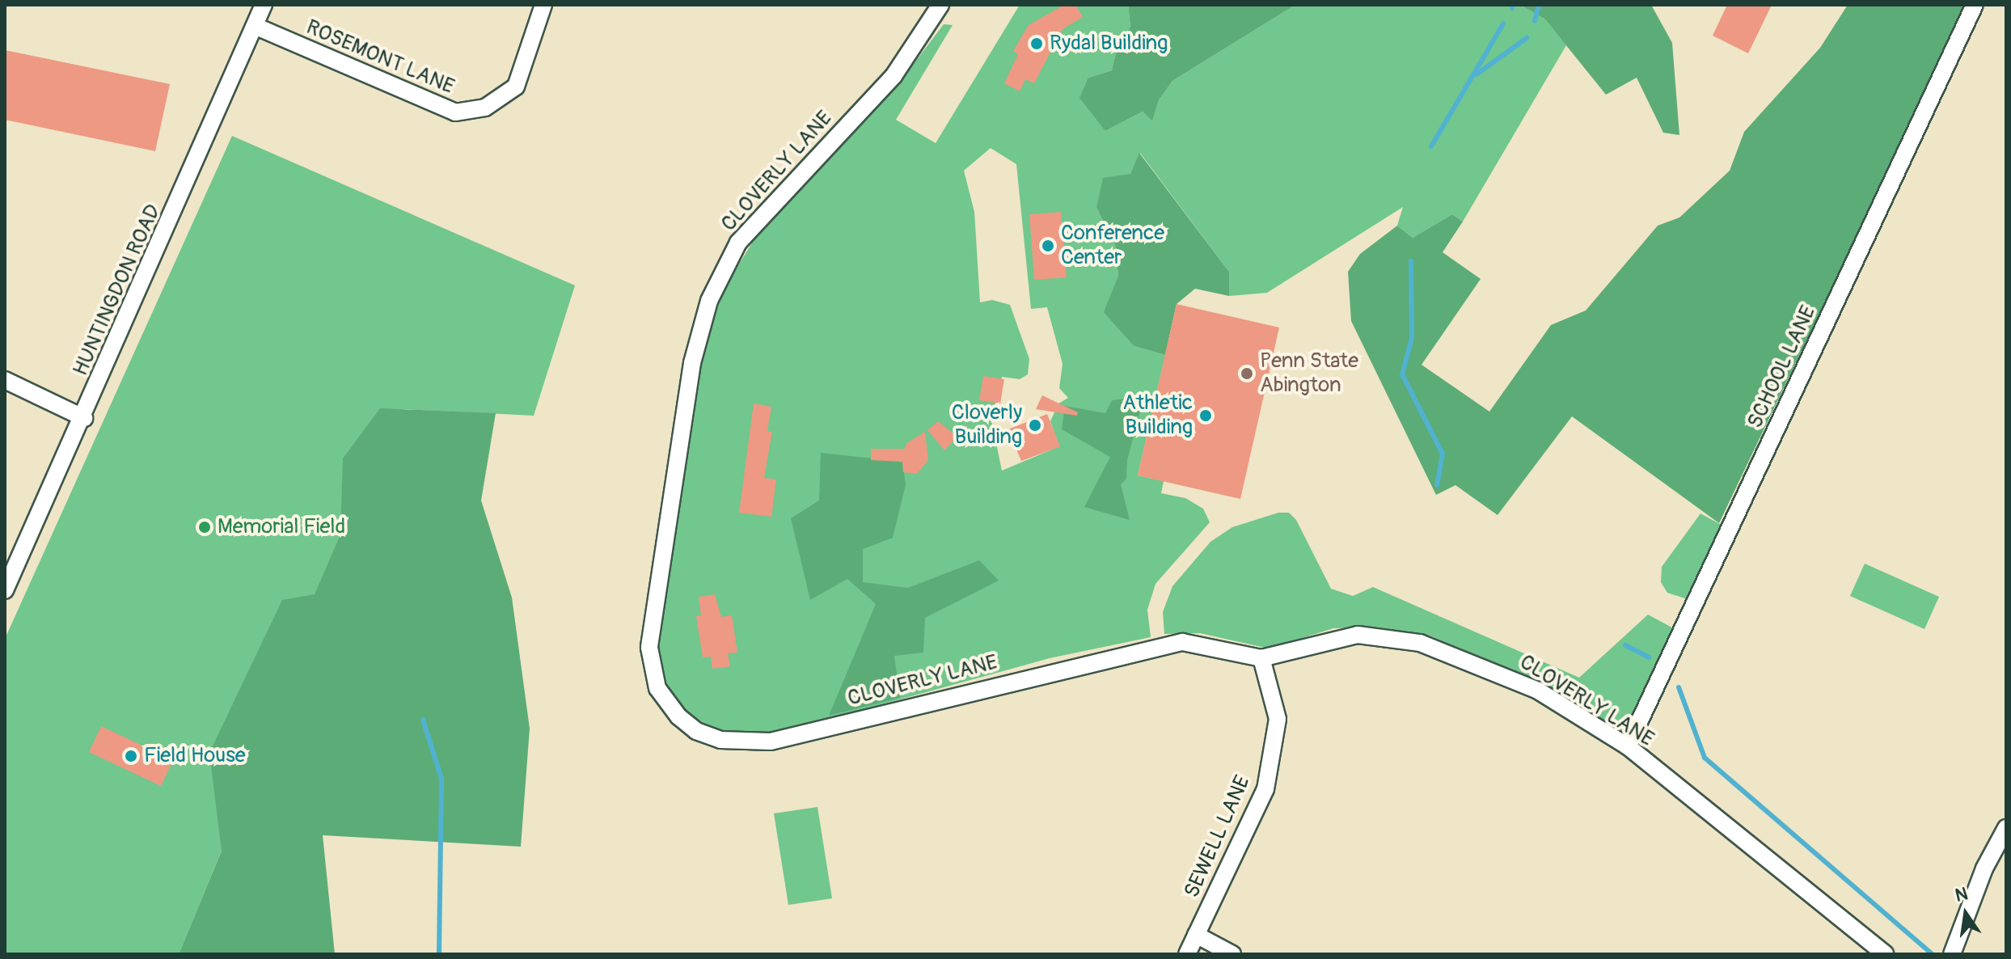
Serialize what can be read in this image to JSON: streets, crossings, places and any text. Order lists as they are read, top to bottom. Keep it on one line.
{"streets":{"street":["ROSEMONT LANE","CLOVERLY LANE","HUNTINGDON ROAD","SCHOOL LANE","SEWELL LANE"]},"crossings":[["ROSEMONT LANE","HUNTINGDON ROAD"],["CLOVERLY LANE","SCHOOL LANE"],["CLOVERLY LANE","SEWELL LANE"]],"places":["Rydal Building","Conference Center","Penn State Abington","Athletic Building","Cloverly Building","Memorial Field","Field House"],"north":"top"}
